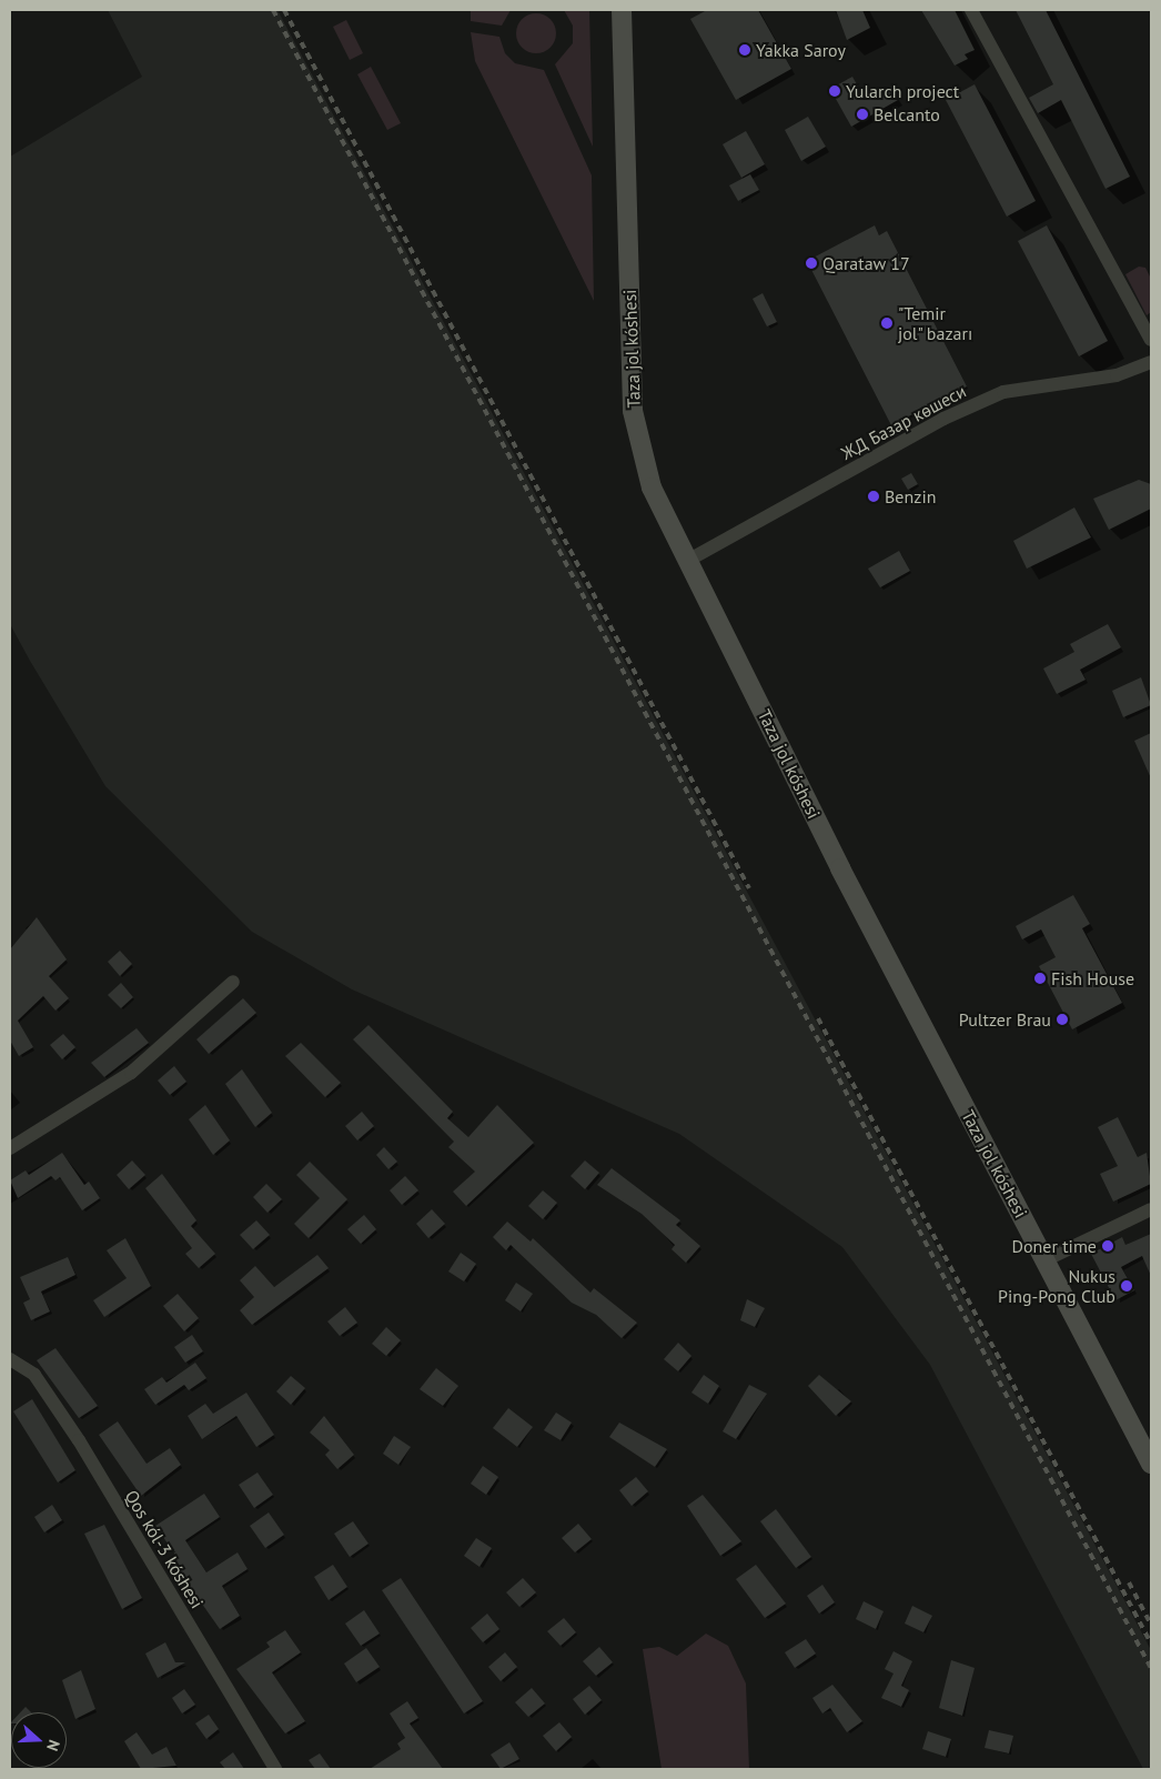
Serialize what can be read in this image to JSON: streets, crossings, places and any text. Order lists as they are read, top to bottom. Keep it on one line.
{"streets":{"main road":["Taza jol kóshesi"],"street":["ЖД Базар көшеси","Qos kól-3 kóshesi"]},"crossings":[["Taza jol kóshesi","ЖД Базар көшеси"]],"places":["Yakka Saroy","Yularch project","Belcanto","Qarataw 17","\"Temir jol\" bazarı","Benzin","Fish House","Pultzer Brau","Doner time","Nukus Ping-Pong Club"],"north":"right"}
